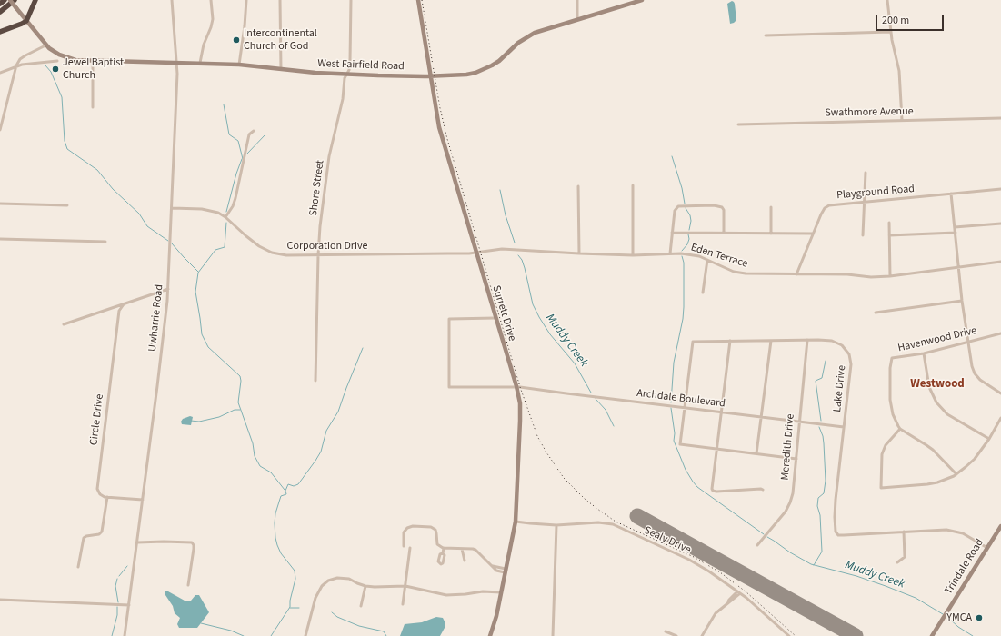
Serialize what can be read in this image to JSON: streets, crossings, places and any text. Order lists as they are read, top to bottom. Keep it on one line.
{"streets":{"main road":["West Fairfield Road","Surrett Drive","Trindale Road"],"street":["Swathmore Avenue","Shore Street","Playground Road","Corporation Drive","Eden Terrace","Uwharrie Road","Havenwood Drive","Lake Drive","Archdale Boulevard","Circle Drive","Meredith Drive","Sealy Drive"]},"crossings":[["West Fairfield Road","Shore Street"],["West Fairfield Road","Surrett Drive"],["West Fairfield Road","Uwharrie Road"],["Shore Street","Corporation Drive"],["Playground Road","Eden Terrace"],["Corporation Drive","Eden Terrace"],["Corporation Drive","Surrett Drive"],["Corporation Drive","Uwharrie Road"],["Eden Terrace","Surrett Drive"],["Surrett Drive","Archdale Boulevard"],["Surrett Drive","Sealy Drive"],["Lake Drive","Archdale Boulevard"],["Lake Drive","Meredith Drive"],["Lake Drive","Trindale Road"],["Archdale Boulevard","Meredith Drive"]],"districts":["Westwood"],"water":["Muddy Creek"],"places":["Intercontinental Church of God","Jewel Baptist Church","YMCA"],"scale_bar":"200 m"}
